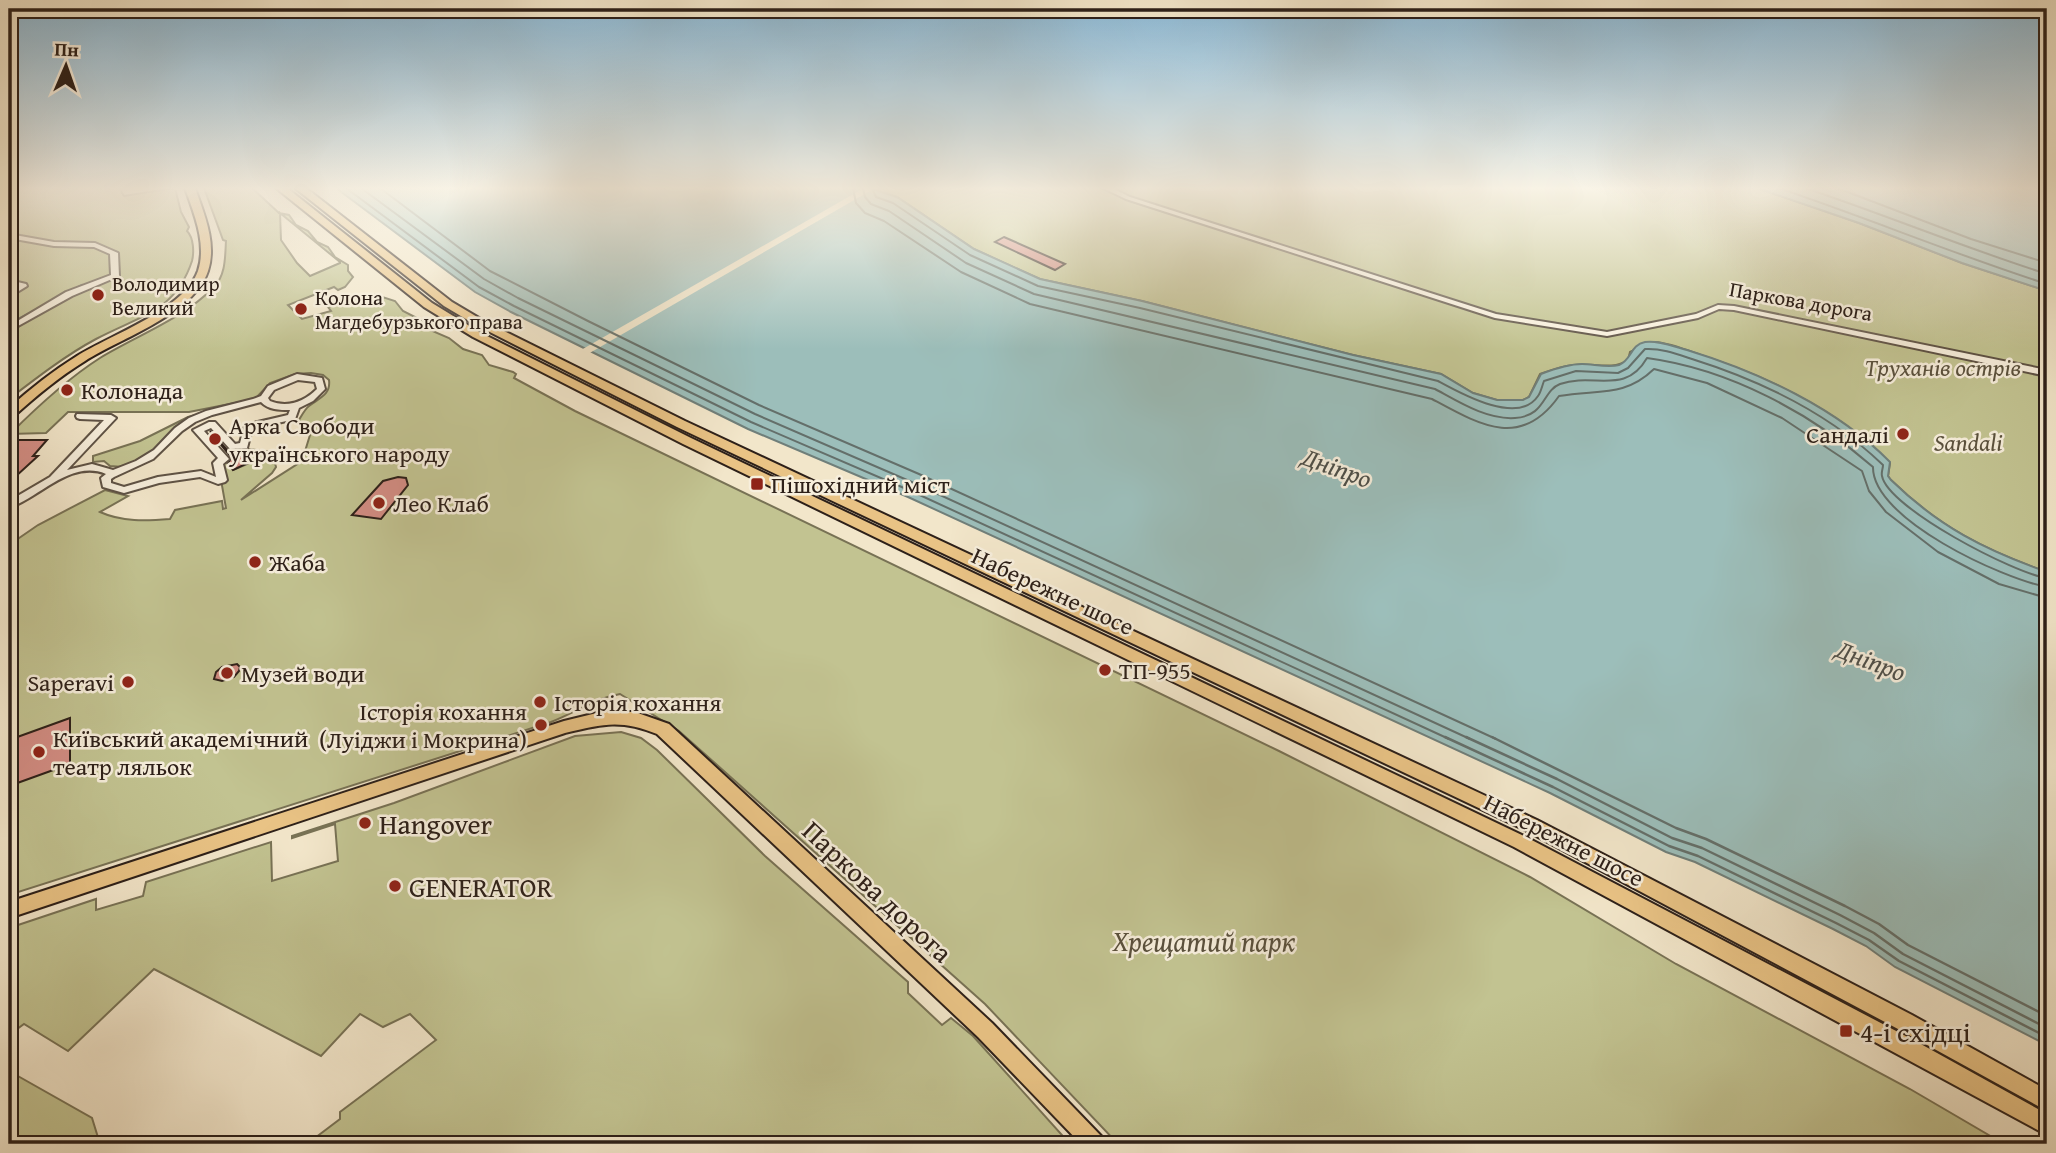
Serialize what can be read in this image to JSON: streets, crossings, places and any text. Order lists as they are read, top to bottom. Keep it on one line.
{"streets":{"main road":["Паркова дорога","Набережне шосе"]},"water":["Дніпро"],"parks":["Труханів острів","Sandali","Хрещатий парк"],"places":{"other":["Володимир Великий","Колона Магдебурзького права","Колонада","Сандалі","Арка Свободи українського народу","Лео Клаб","Жаба","ТП-955","Музей води","Saperavi","Історія кохання","Історія кохання (Луіджи і Мокрина)","Київський академічний театр ляльок","Hangover","GENERATOR"],"transit":["Пішохідний міст","4-і східці"]},"north":"top"}
